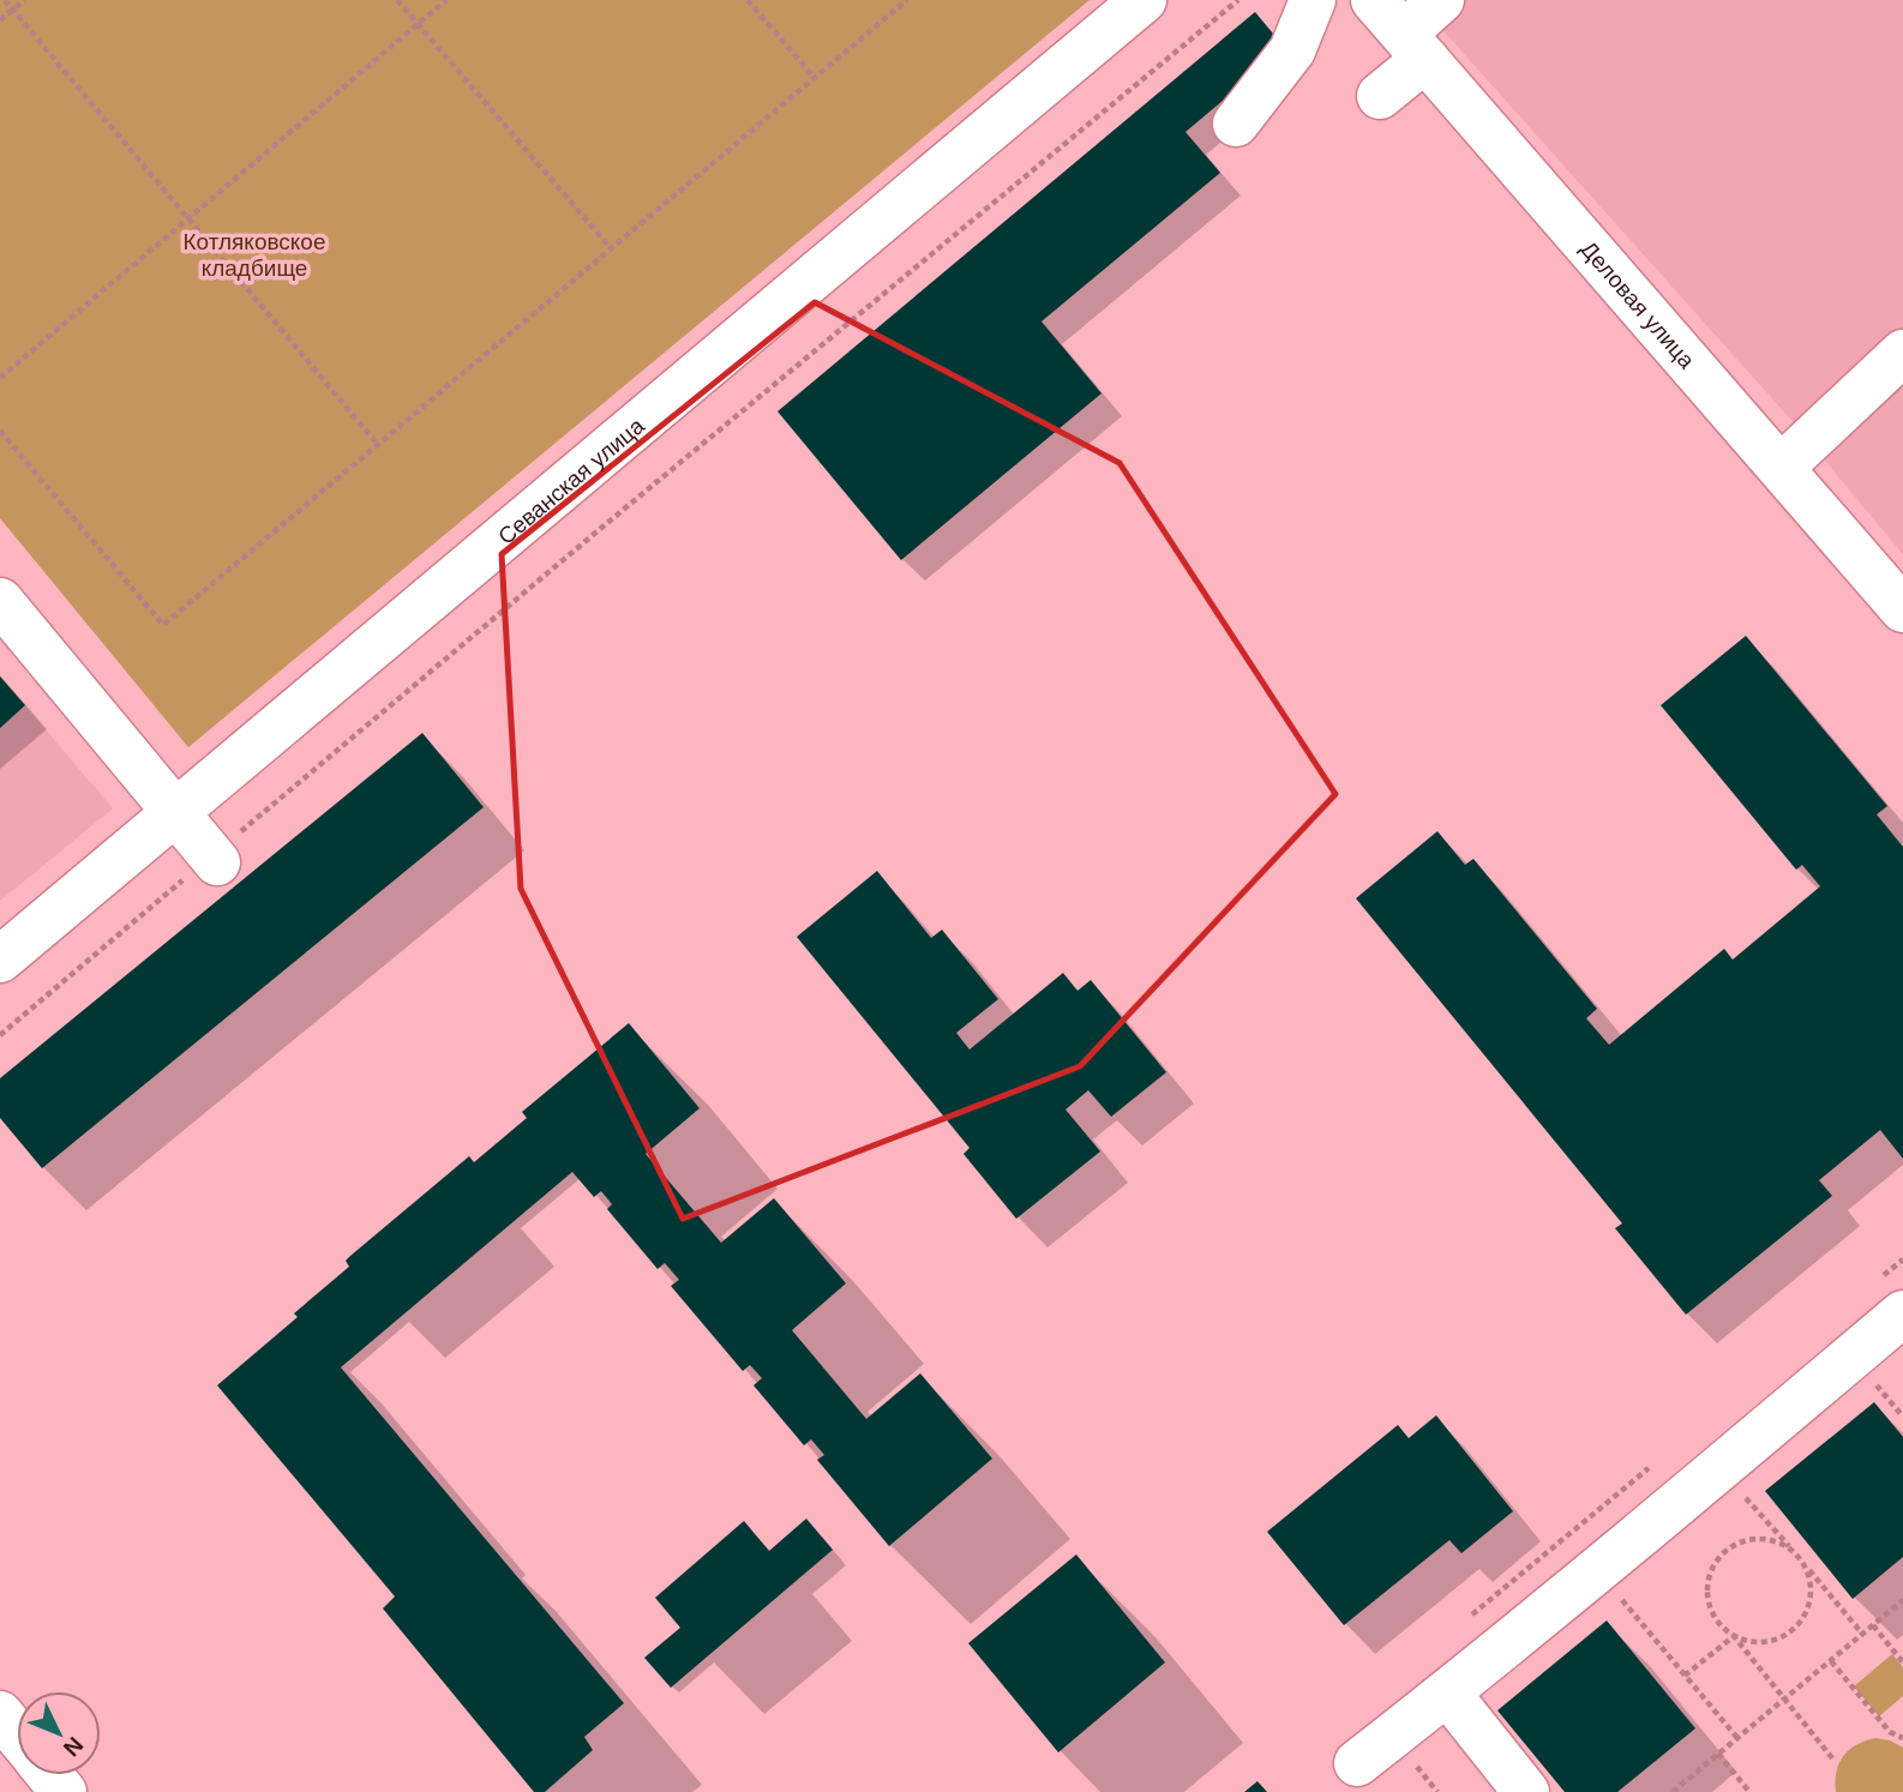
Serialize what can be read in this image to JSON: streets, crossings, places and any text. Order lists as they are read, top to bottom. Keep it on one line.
{"streets":{"street":["Деловая улица","Севанская улица"]},"parks":["Котляковское кладбище"],"north":"bottom right"}
